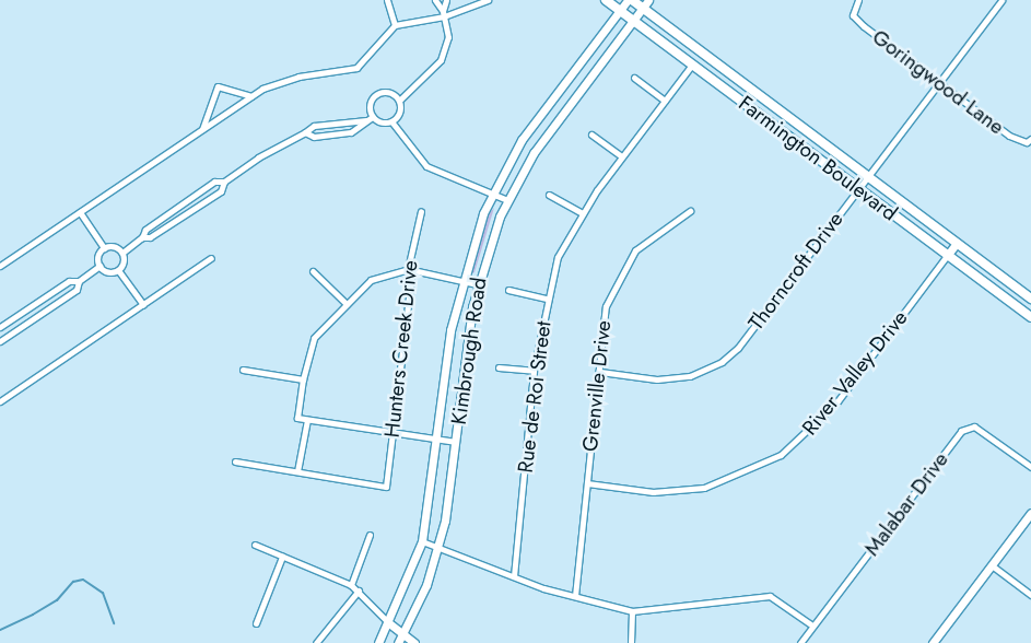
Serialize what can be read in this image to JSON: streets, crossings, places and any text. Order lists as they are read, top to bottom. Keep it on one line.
{"streets":{"main road":["Farmington Boulevard"],"street":["Goringwood Lane","Thorncroft Drive","Hunters Creek Drive","Kimbrough Road","River Valley Drive","Grenville Drive","Rue de Roi Street","Malabar Drive"]},"crossings":[["Goringwood Lane","Thorncroft Drive"],["Farmington Boulevard","Thorncroft Drive"],["Farmington Boulevard","Kimbrough Road"],["Farmington Boulevard","River Valley Drive"],["Farmington Boulevard","Rue de Roi Street"],["Thorncroft Drive","Grenville Drive"],["River Valley Drive","Grenville Drive"]]}
